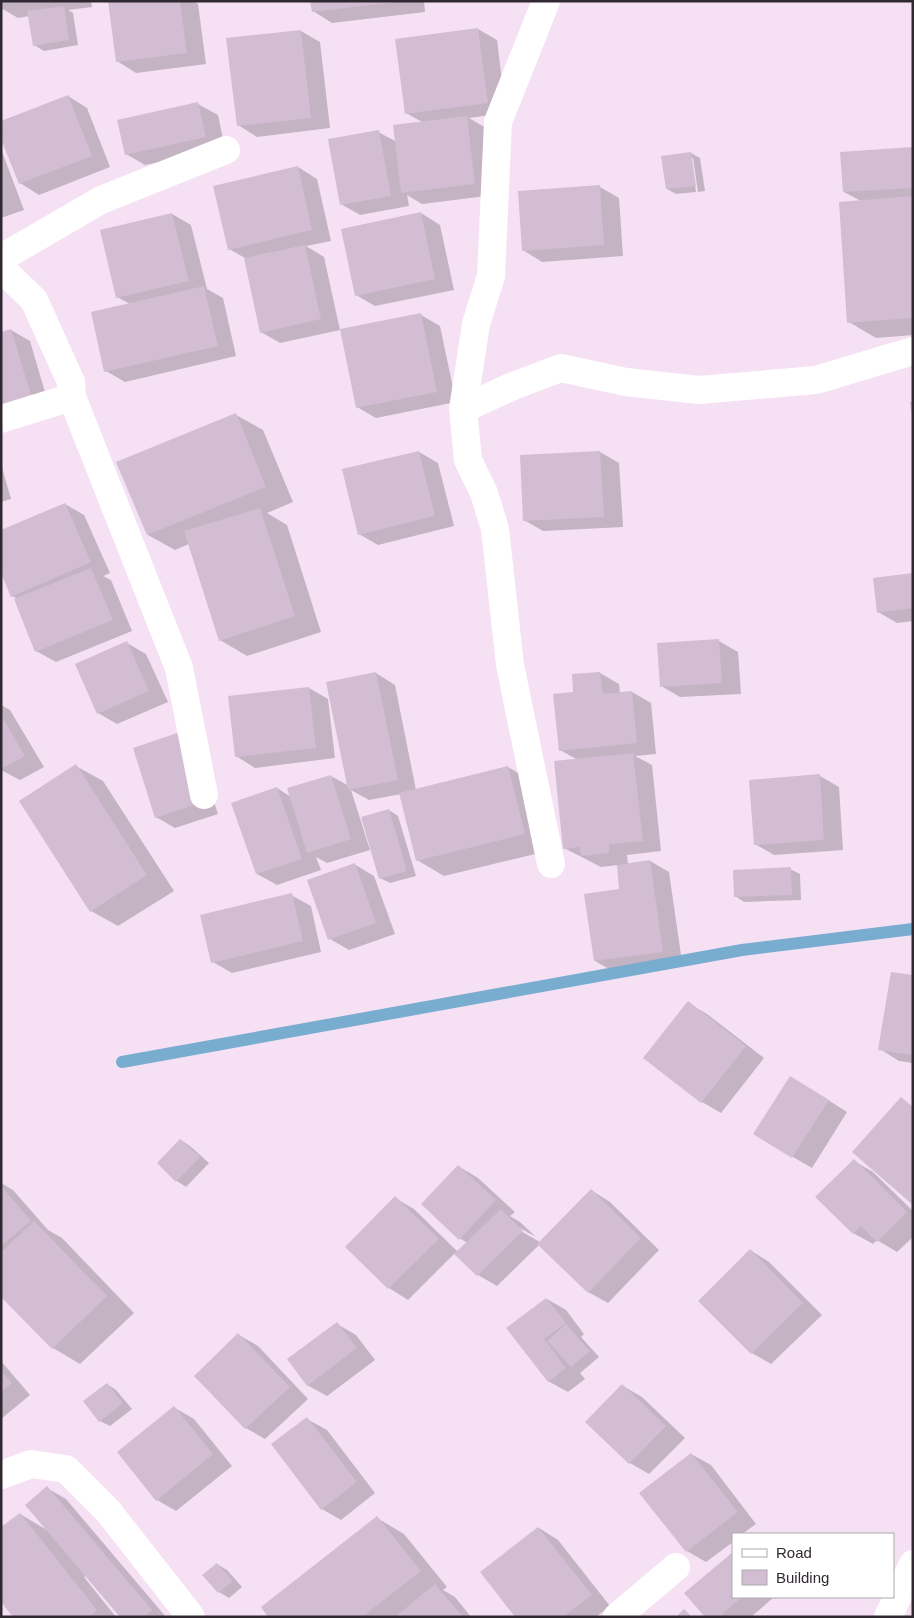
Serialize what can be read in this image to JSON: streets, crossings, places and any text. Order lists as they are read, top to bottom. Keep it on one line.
{"legend":["Road","Building"]}
